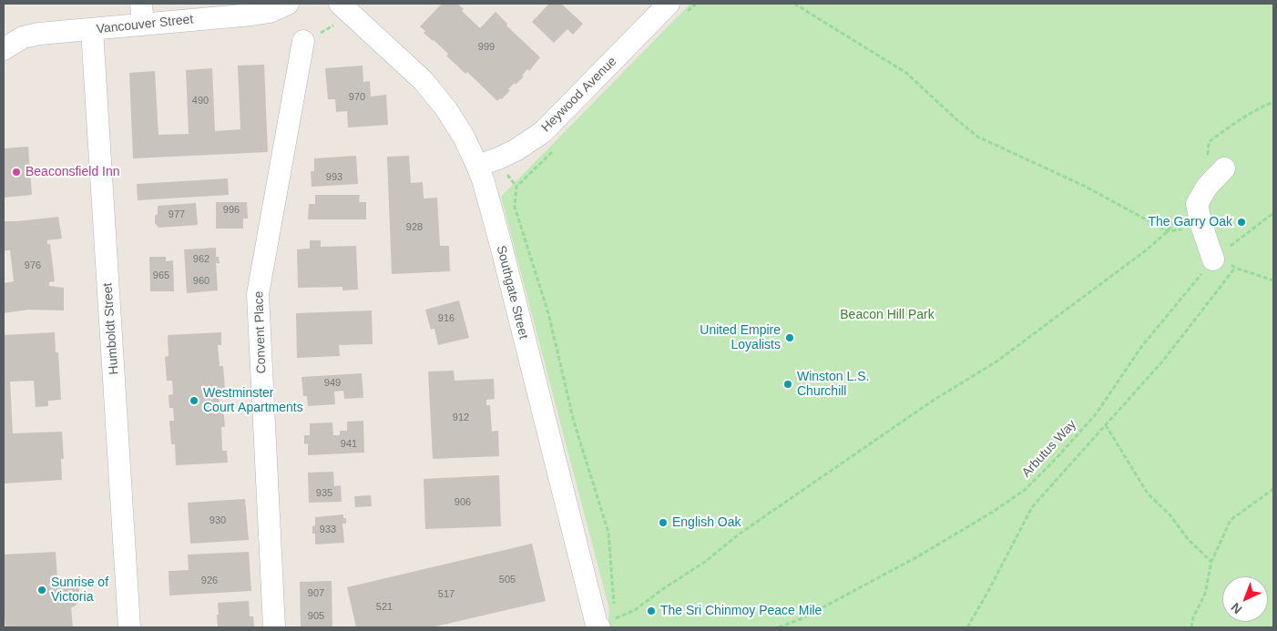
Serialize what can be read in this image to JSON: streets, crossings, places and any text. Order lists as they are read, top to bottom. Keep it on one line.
{"streets":{"street":["Vancouver Street","Heywood Avenue","Southgate Street","Humboldt Street","Convent Place"],"path":["Arbutus Way"]},"crossings":[["Vancouver Street","Humboldt Street"],["Heywood Avenue","Southgate Street"]],"parks":["Beacon Hill Park"],"places":["Beaconsfield Inn","The Garry Oak","United Empire Loyalists","Winston L.S. Churchill","Westminster Court Apartments","English Oak","Sunrise of Victoria","The Sri Chinmoy Peace Mile"],"house_numbers":["999","970","490","993","996","977","928","962","976","965","960","916","949","912","941","935","906","930","933","505","926","907","517","521","905"],"north":"bottom left"}
